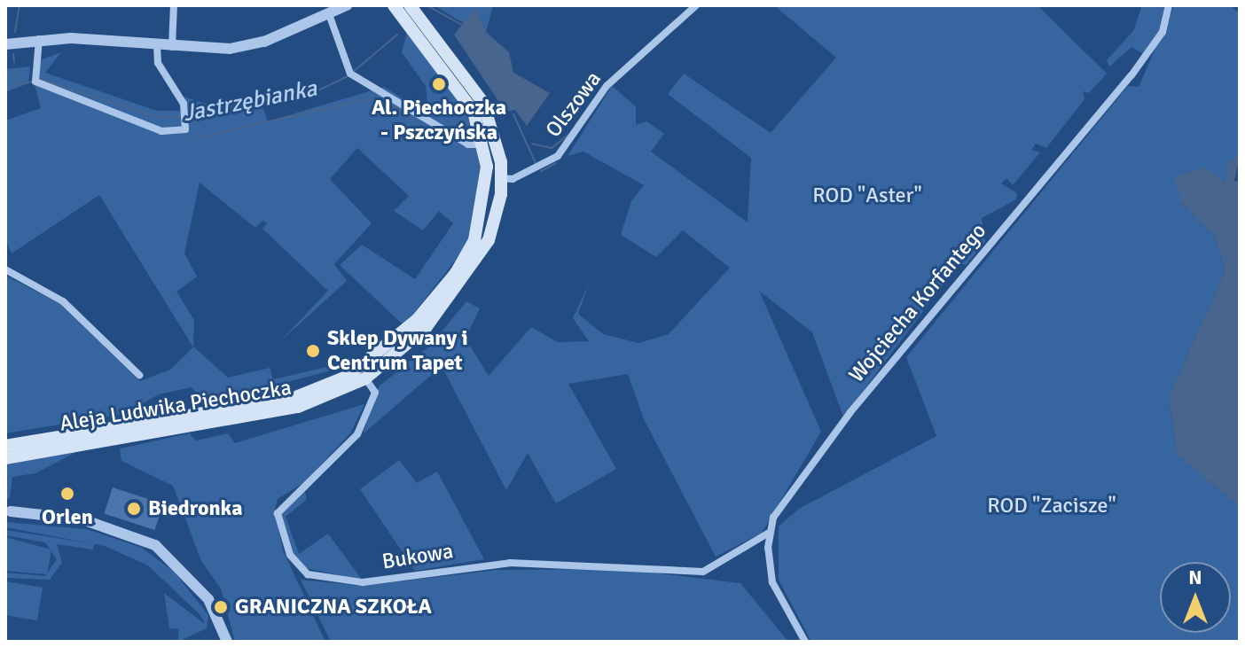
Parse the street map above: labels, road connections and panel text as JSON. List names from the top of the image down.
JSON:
{
  "streets": {
    "main road": ["Aleja Ludwika Piechoczka"],
    "street": ["Olszowa", "Wojciecha Korfantego", "Bukowa"]
  },
  "crossings": [
    ["Olszowa", "Aleja Ludwika Piechoczka"],
    ["Wojciecha Korfantego", "Bukowa"],
    ["Aleja Ludwika Piechoczka", "Bukowa"]
  ],
  "water": ["Jastrzębianka"],
  "parks": ["ROD \"Aster\"", "ROD \"Zacisze\""],
  "places": [
    "Al. Piechoczka - Pszczyńska",
    "Sklep Dywany i Centrum Tapet",
    "Orlen",
    "Biedronka",
    "GRANICZNA SZKOŁA"
  ],
  "north": "top"
}
